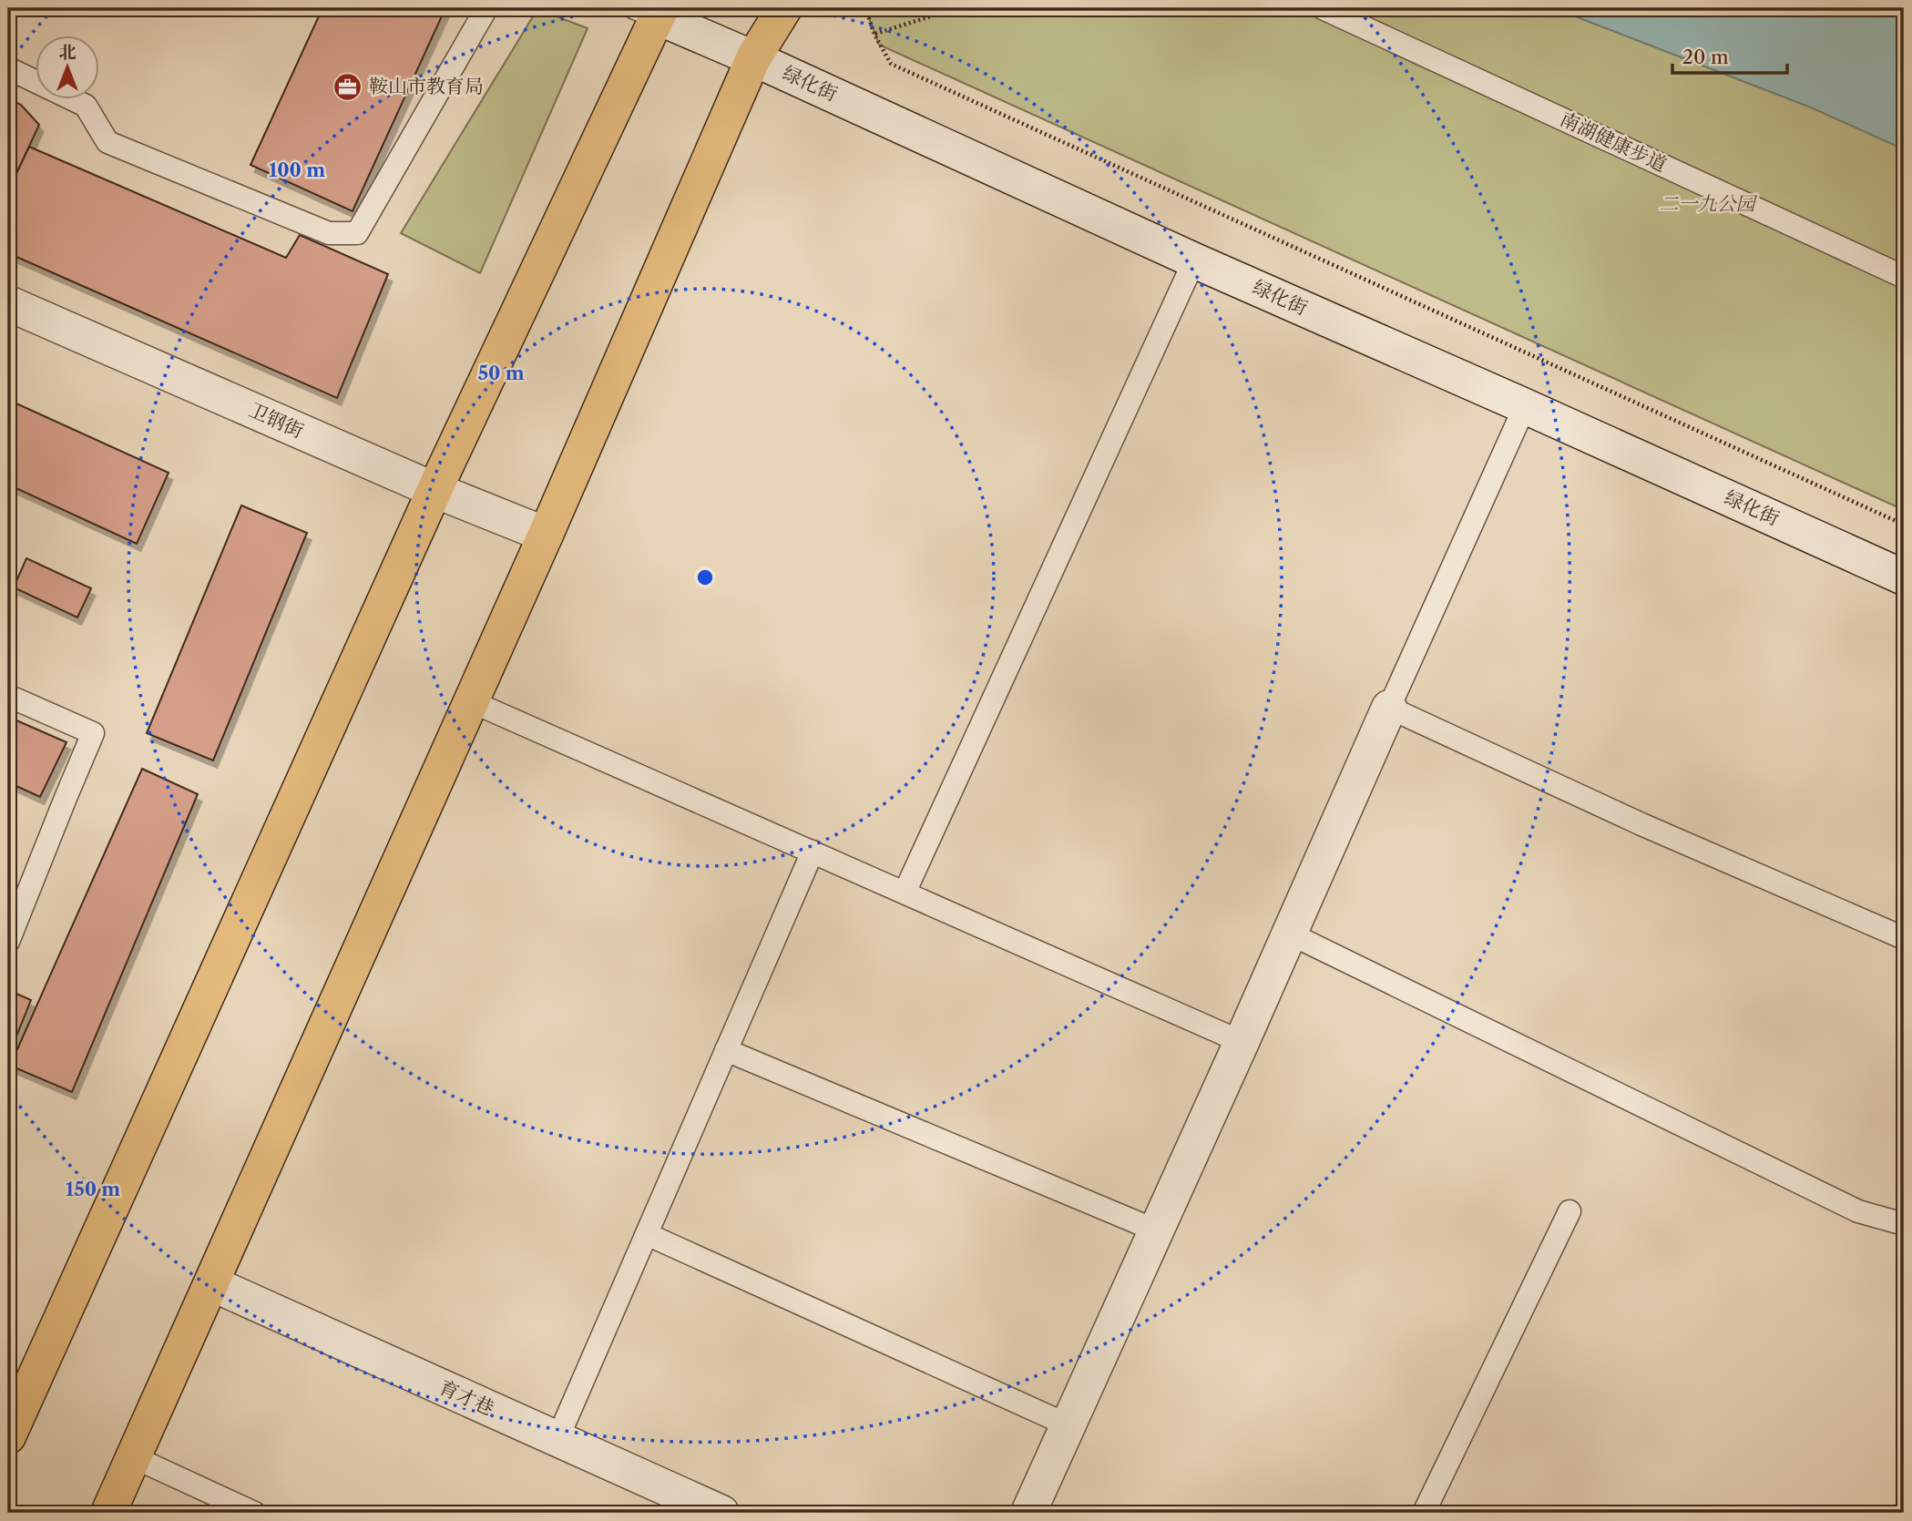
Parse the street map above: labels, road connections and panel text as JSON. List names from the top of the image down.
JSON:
{
  "streets": {
    "street": ["绿化街", "卫钢街", "育才巷"],
    "lane": ["南湖健康步道"]
  },
  "parks": ["二一九公园"],
  "places": {
    "office": ["鞍山市教育局"]
  },
  "scale_bar": "20 m",
  "north": "top",
  "rings": ["100 m", "50 m", "150 m"]
}
